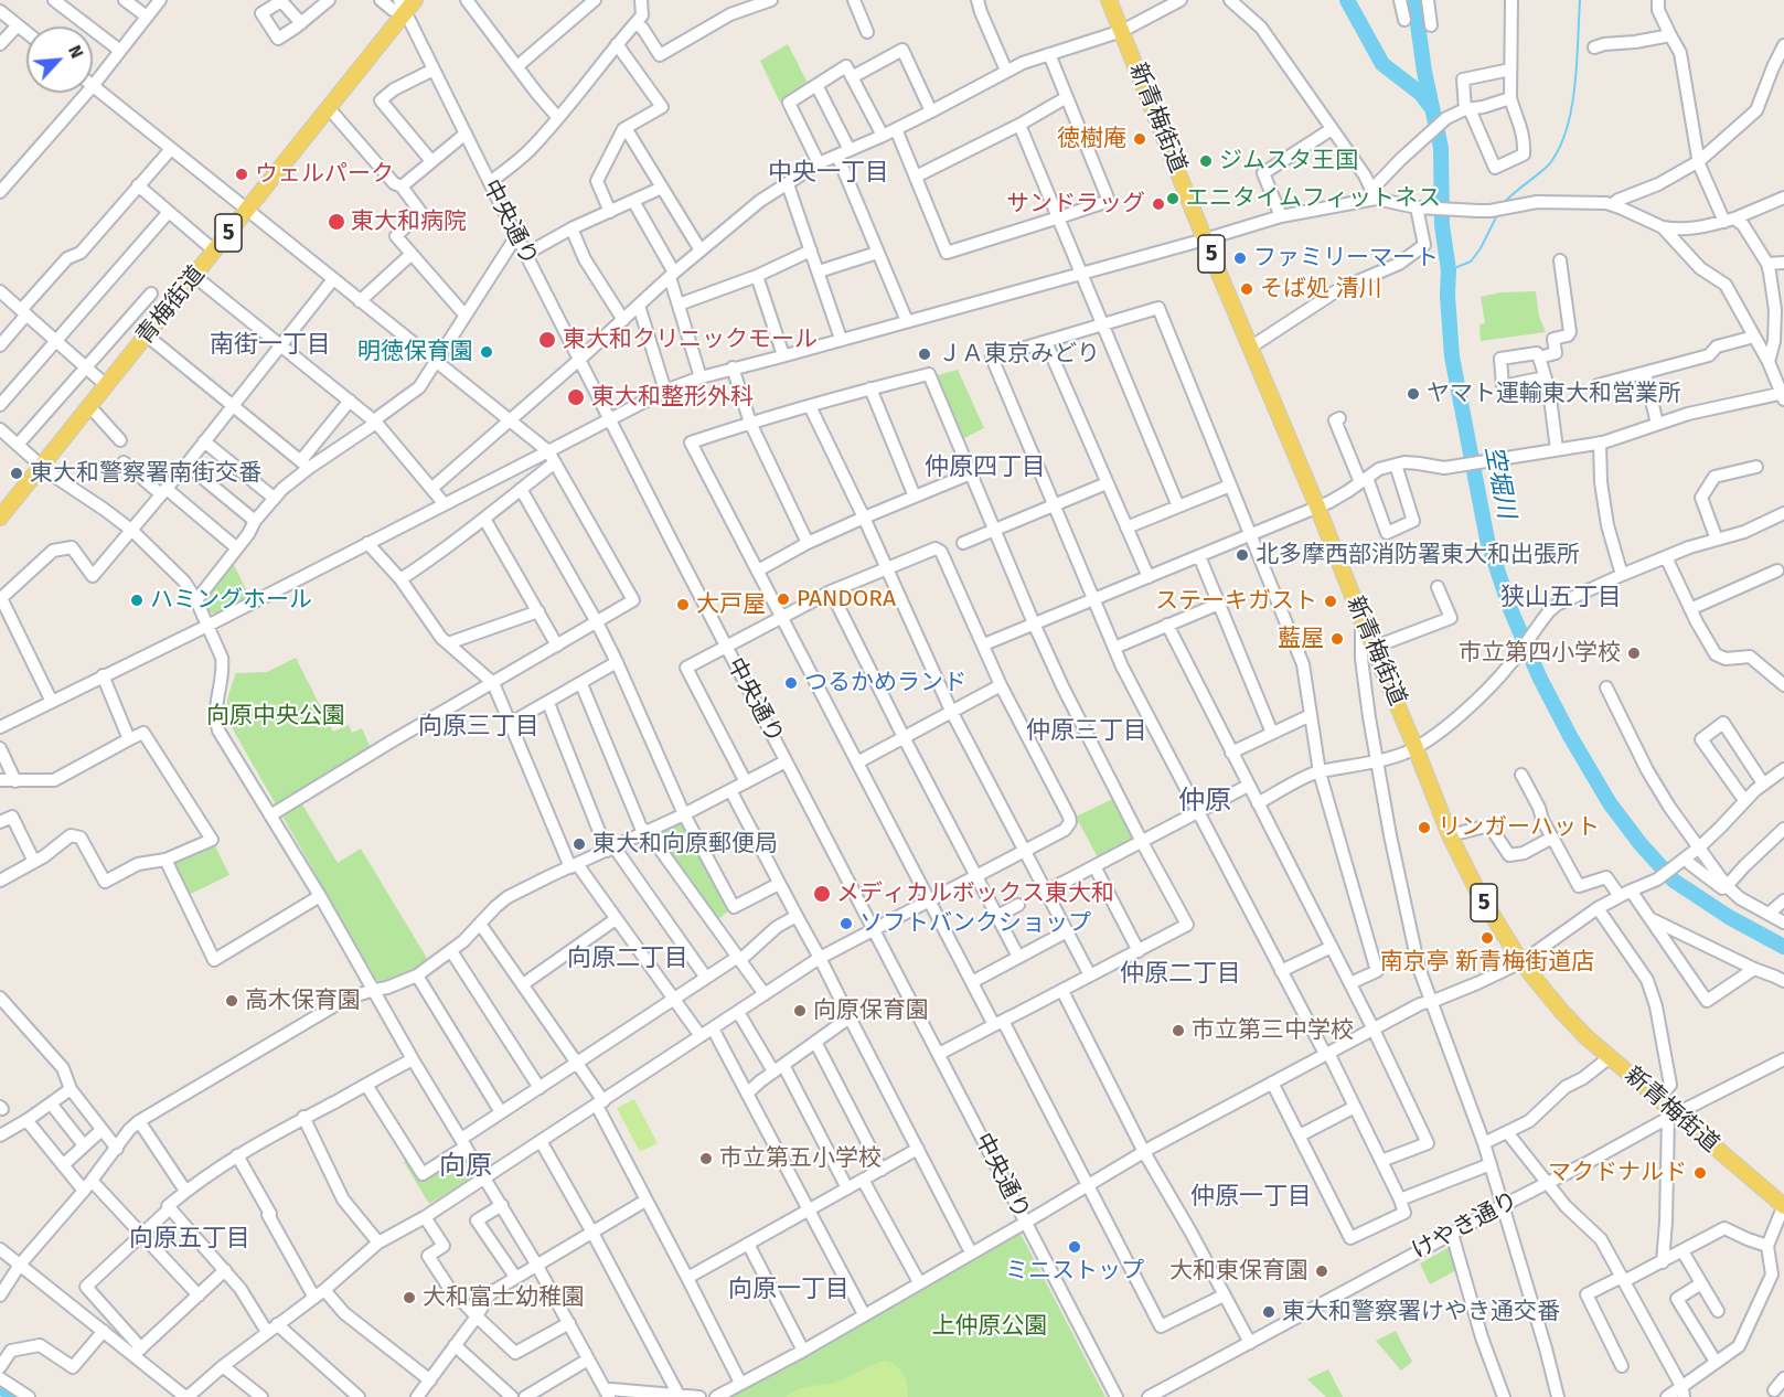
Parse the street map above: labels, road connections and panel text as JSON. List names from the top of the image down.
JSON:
{
  "streets": {
    "main road": ["新青梅街道", "5", "青梅街道"],
    "street": ["中央通り", "けやき通り"]
  },
  "crossings": [
    ["新青梅街道", "けやき通り"],
    ["中央通り", "青梅街道"]
  ],
  "districts": [
    "中央一丁目",
    "南街一丁目",
    "仲原四丁目",
    "狭山五丁目",
    "向原三丁目",
    "仲原三丁目",
    "仲原",
    "向原二丁目",
    "仲原二丁目",
    "向原",
    "仲原一丁目",
    "向原五丁目",
    "向原一丁目"
  ],
  "water": ["空堀川"],
  "parks": ["向原中央公園", "上仲原公園"],
  "places": [
    "徳樹庵",
    "ジムスタ王国",
    "ウェルパーク",
    "エニタイムフィットネス",
    "サンドラッグ",
    "東大和病院",
    "ファミリーマート",
    "そば処 清川",
    "東大和クリニックモール",
    "明徳保育園",
    "ＪＡ東京みどり",
    "ヤマト運輸東大和営業所",
    "東大和整形外科",
    "東大和警察署南街交番",
    "北多摩西部消防署東大和出張所",
    "PANDORA",
    "ハミングホール",
    "ステーキガスト",
    "大戸屋",
    "藍屋",
    "市立第四小学校",
    "つるかめランド",
    "リンガーハット",
    "東大和向原郵便局",
    "メディカルボックス東大和",
    "ソフトバンクショップ",
    "南京亭 新青梅街道店",
    "高木保育園",
    "向原保育園",
    "市立第三中学校",
    "市立第五小学校",
    "マクドナルド",
    "ミニストップ",
    "大和東保育園",
    "大和富士幼稚園",
    "東大和警察署けやき通交番"
  ],
  "north": "top right"
}
